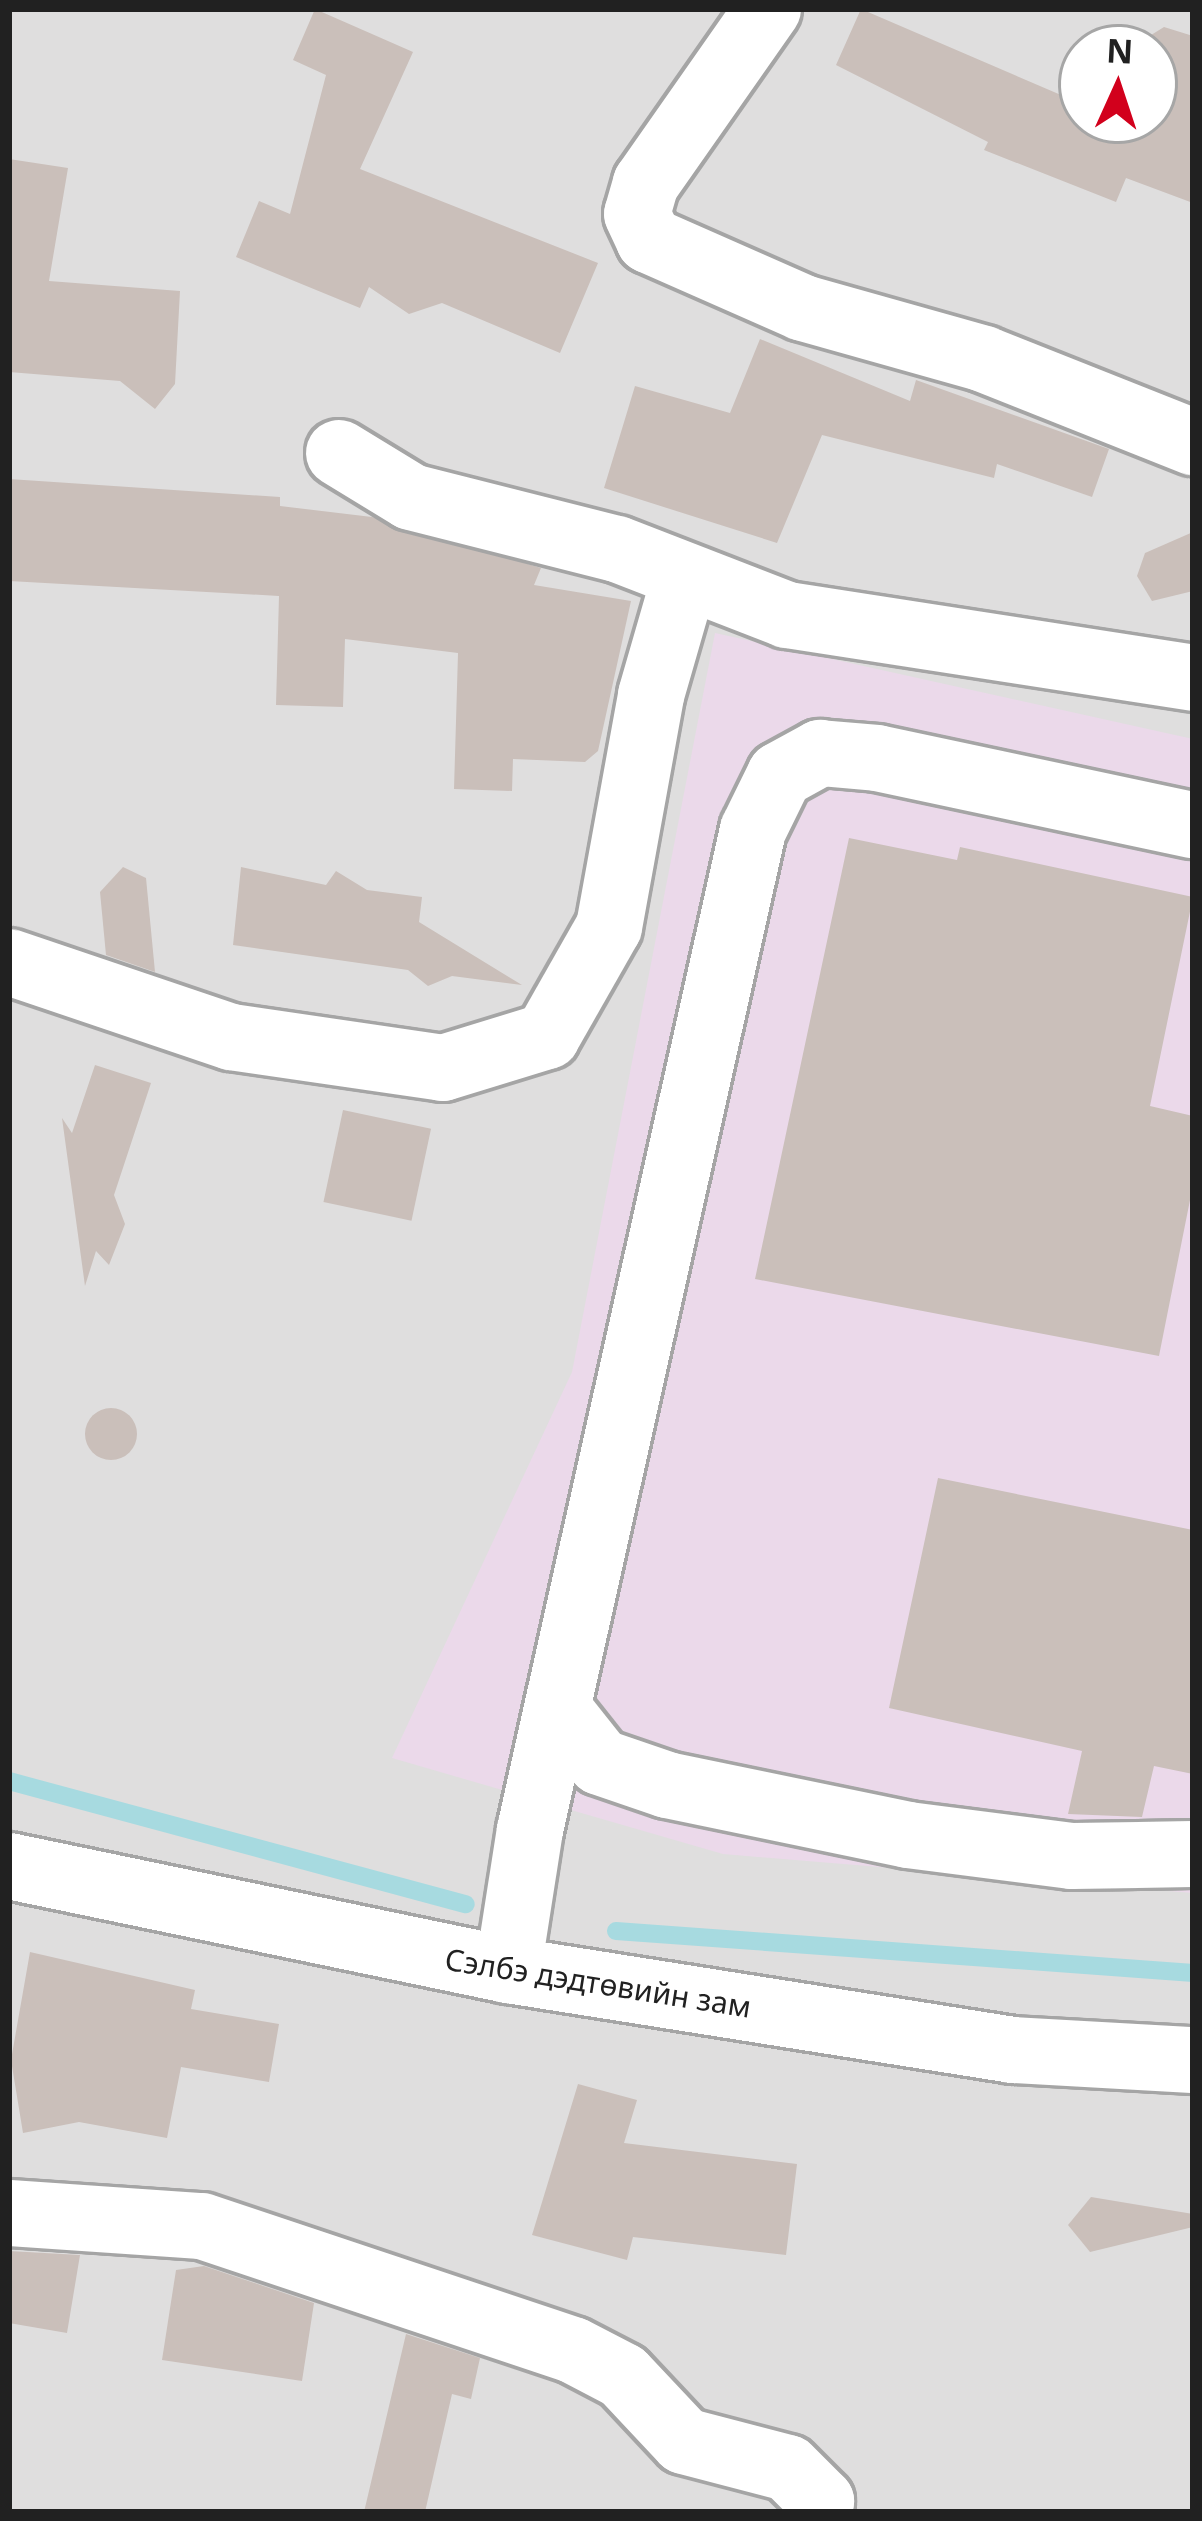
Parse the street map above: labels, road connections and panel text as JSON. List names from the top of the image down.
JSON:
{
  "streets": {
    "street": ["Сэлбэ дэдтөвийн зам"]
  },
  "north": "top"
}
